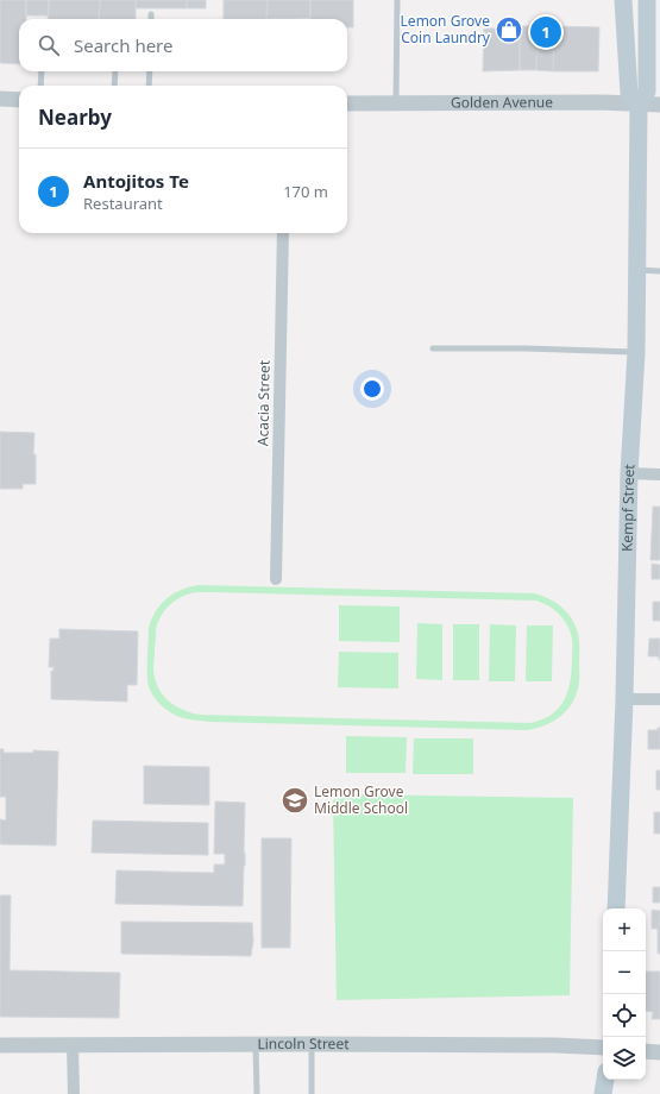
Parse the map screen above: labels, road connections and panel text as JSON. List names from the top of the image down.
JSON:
{
  "streets": {
    "main road": ["Kempf Street"],
    "street": ["Golden Avenue", "Acacia Street", "Lincoln Street"]
  },
  "crossings": [
    ["Golden Avenue", "Kempf Street"]
  ],
  "places": {
    "shop": ["Lemon Grove Coin Laundry"],
    "school or university": ["Lemon Grove Middle School"]
  },
  "page": {
    "pins": "1",
    "search": "Search here",
    "heading": "Nearby",
    "list": [
      {
        "mark": "1",
        "name": "Antojitos Te",
        "note": "Restaurant",
        "value": "170 m"
      }
    ],
    "map_buttons": ["+", "−"]
  }
}
